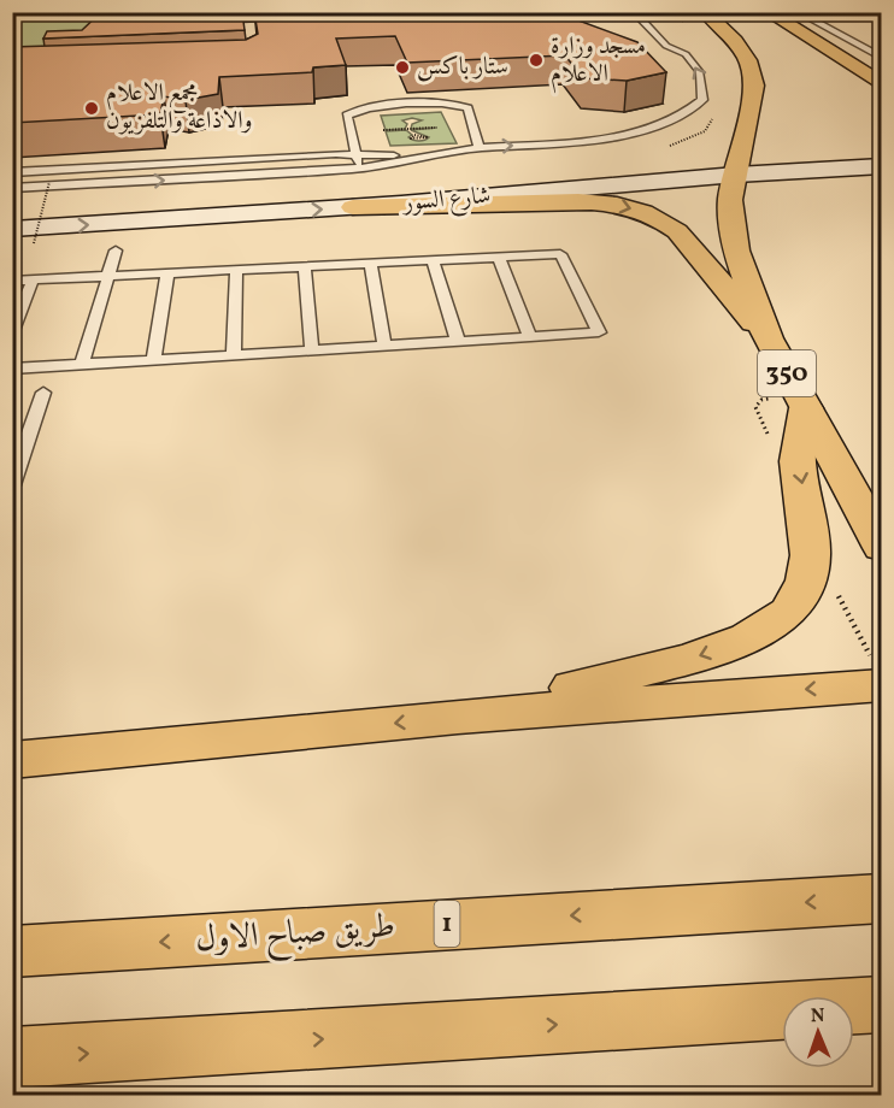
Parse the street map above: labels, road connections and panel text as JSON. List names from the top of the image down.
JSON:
{
  "streets": {
    "main road": [
      "شارع السور",
      "350",
      "1",
      "طريق صباح الاول"
    ]
  },
  "crossings": [
    ["شارع السور", "350"]
  ],
  "places": ["مسجد وزارة الاعلام", "ستار باكس", "مجمع الاعلام والاذاعة والتلفزيون"],
  "north": "top"
}
